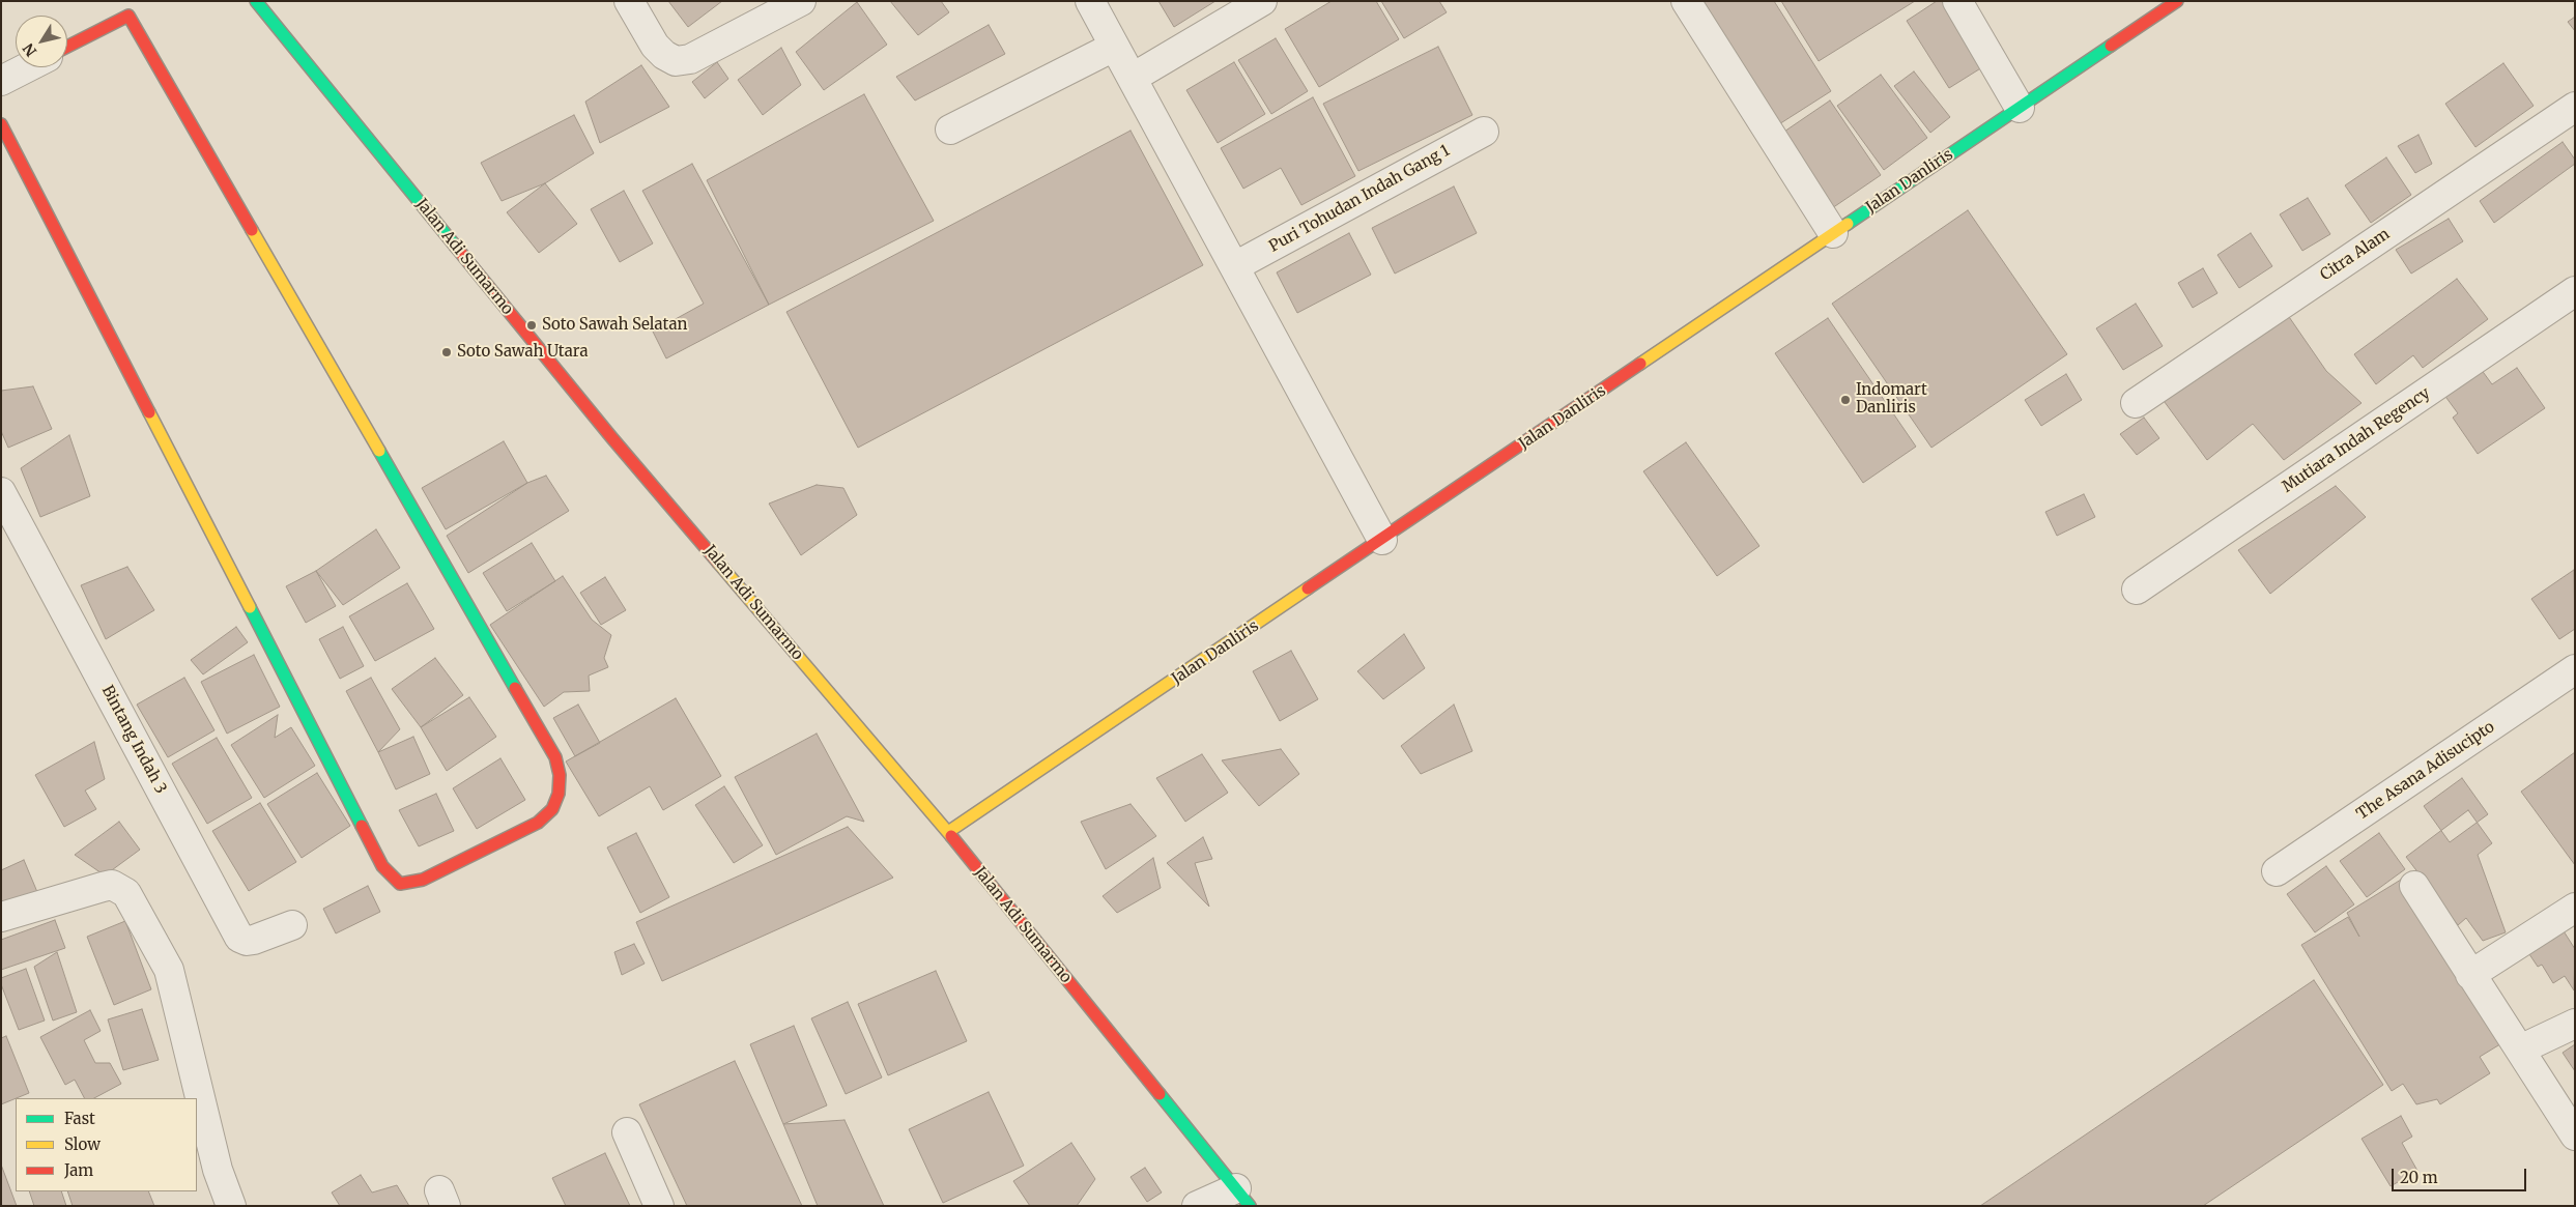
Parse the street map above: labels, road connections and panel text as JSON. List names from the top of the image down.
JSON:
{
  "streets": {
    "street": [
      "Jalan Danliris",
      "Puri Tohudan Indah Gang 1",
      "Citra Alam",
      "Jalan Adi Sumarmo",
      "Mutiara Indah Regency",
      "Bintang Indah 3",
      "The Asana Adisucipto"
    ]
  },
  "crossings": [
    ["Jalan Danliris", "Jalan Adi Sumarmo"]
  ],
  "places": ["Soto Sawah Selatan", "Soto Sawah Utara", "Indomart Danliris"],
  "legend": ["Fast", "Slow", "Jam"],
  "scale_bar": "20 m",
  "north": "bottom left"
}
